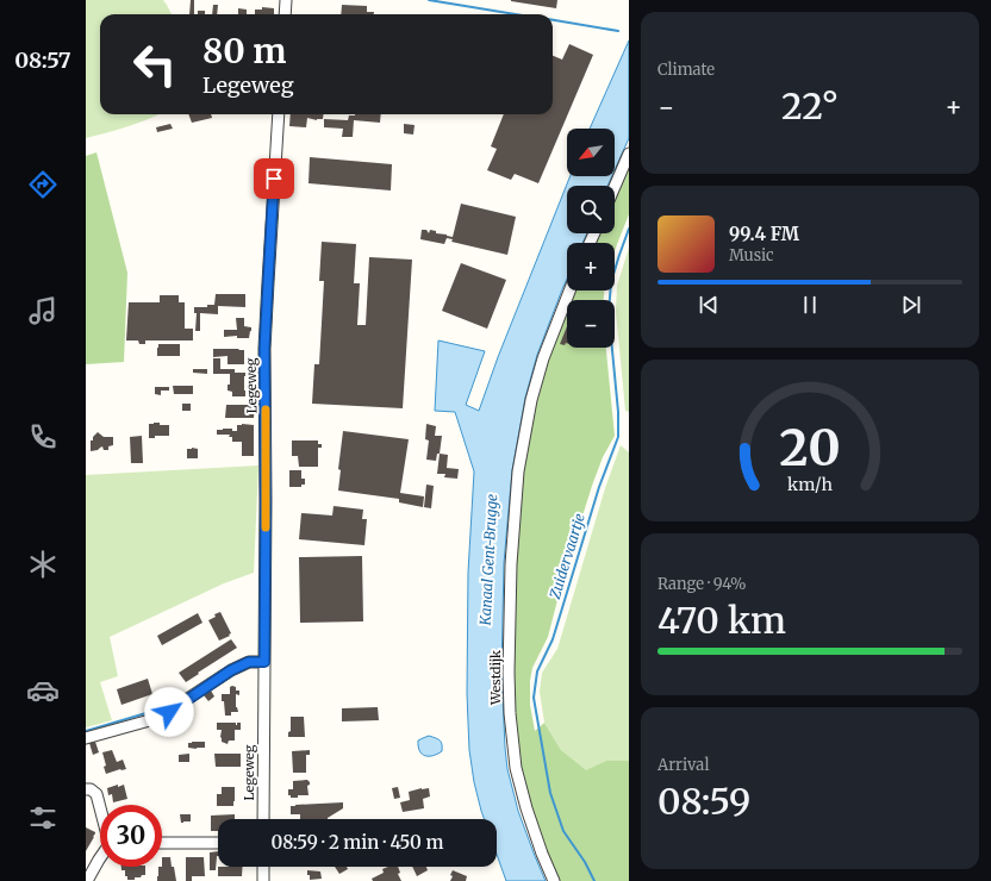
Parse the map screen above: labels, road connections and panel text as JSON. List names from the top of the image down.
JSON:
{
  "streets": {
    "street": ["Legeweg", "Westdijk"]
  },
  "water": ["Zuidervaartje", "Kanaal Gent-Brugge"],
  "north": "bottom left",
  "page": {
    "tabs": "08:57",
    "tile": [
      "Climate",
      ["Range · 94%", "470 km"],
      ["Arrival", "08:59"]
    ],
    "turn": ["80 m", "Legeweg"],
    "heat": ["−", "22°", "+"],
    "map_buttons": ["+", "−"],
    "song": ["99.4 FM", "Music"],
    "limit": "30",
    "trip": "08:59 · 2 min · 450 m",
    "gauge": ["20", "km/h"]
  }
}
